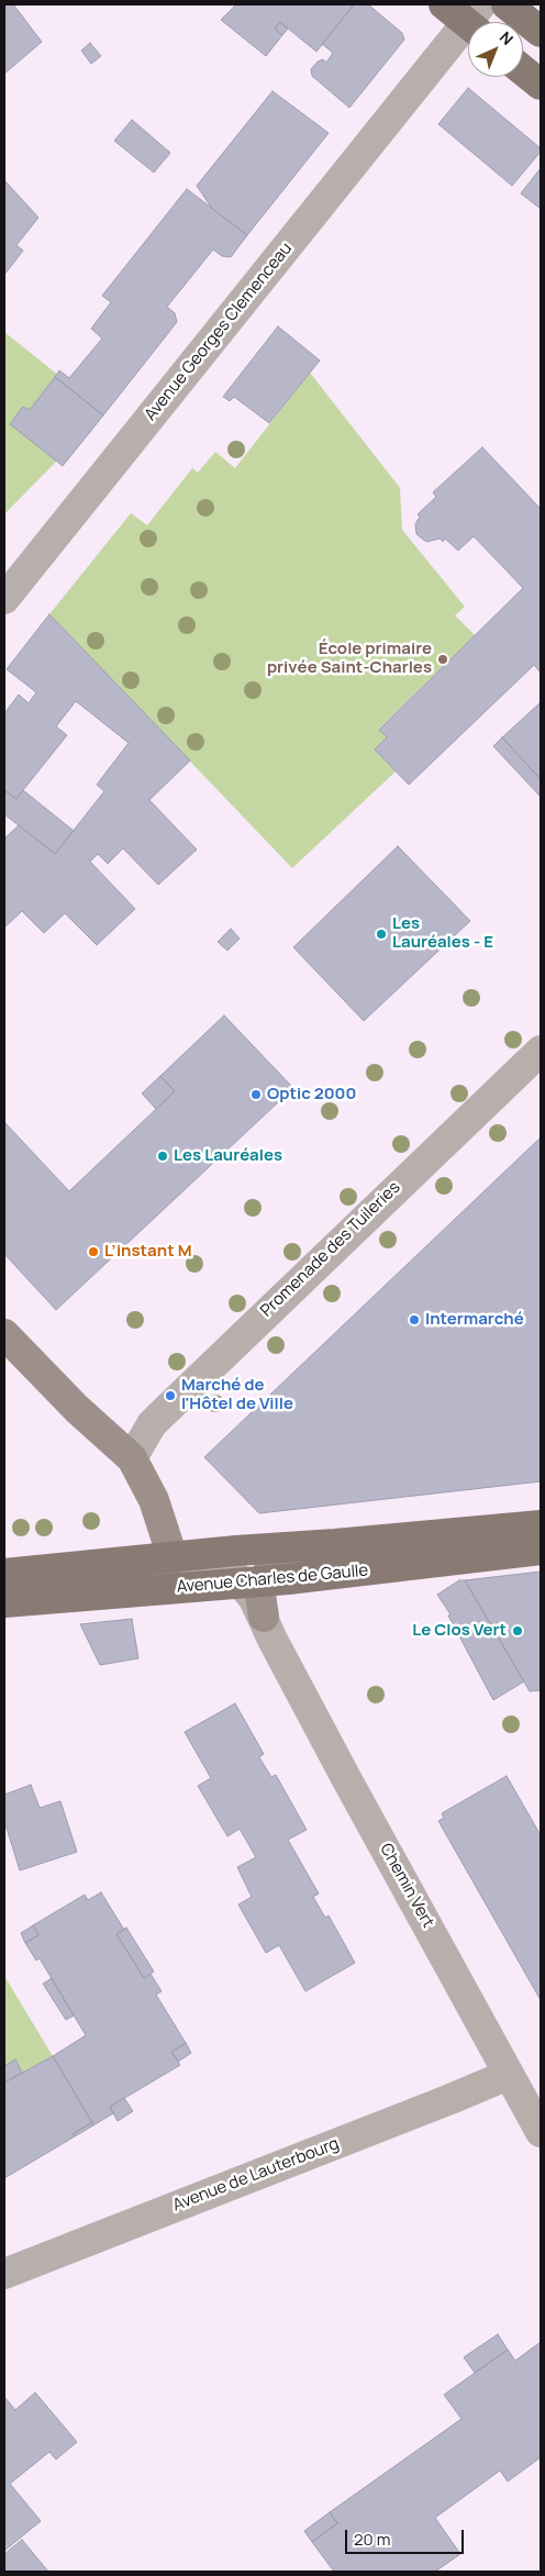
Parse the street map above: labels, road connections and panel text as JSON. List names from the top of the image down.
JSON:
{
  "streets": {
    "main road": ["Avenue Charles de Gaulle"],
    "street": [
      "Avenue Georges Clemenceau",
      "Promenade des Tuileries",
      "Chemin Vert",
      "Avenue de Lauterbourg"
    ]
  },
  "crossings": [
    ["Avenue Charles de Gaulle", "Chemin Vert"],
    ["Chemin Vert", "Avenue de Lauterbourg"]
  ],
  "places": [
    "École primaire privée Saint-Charles",
    "Les Lauréales - E",
    "Optic 2000",
    "Les Lauréales",
    "L’instant M",
    "Intermarché",
    "Marché de l'Hôtel de Ville",
    "Le Clos Vert"
  ],
  "scale_bar": "20 m",
  "north": "top right"
}
